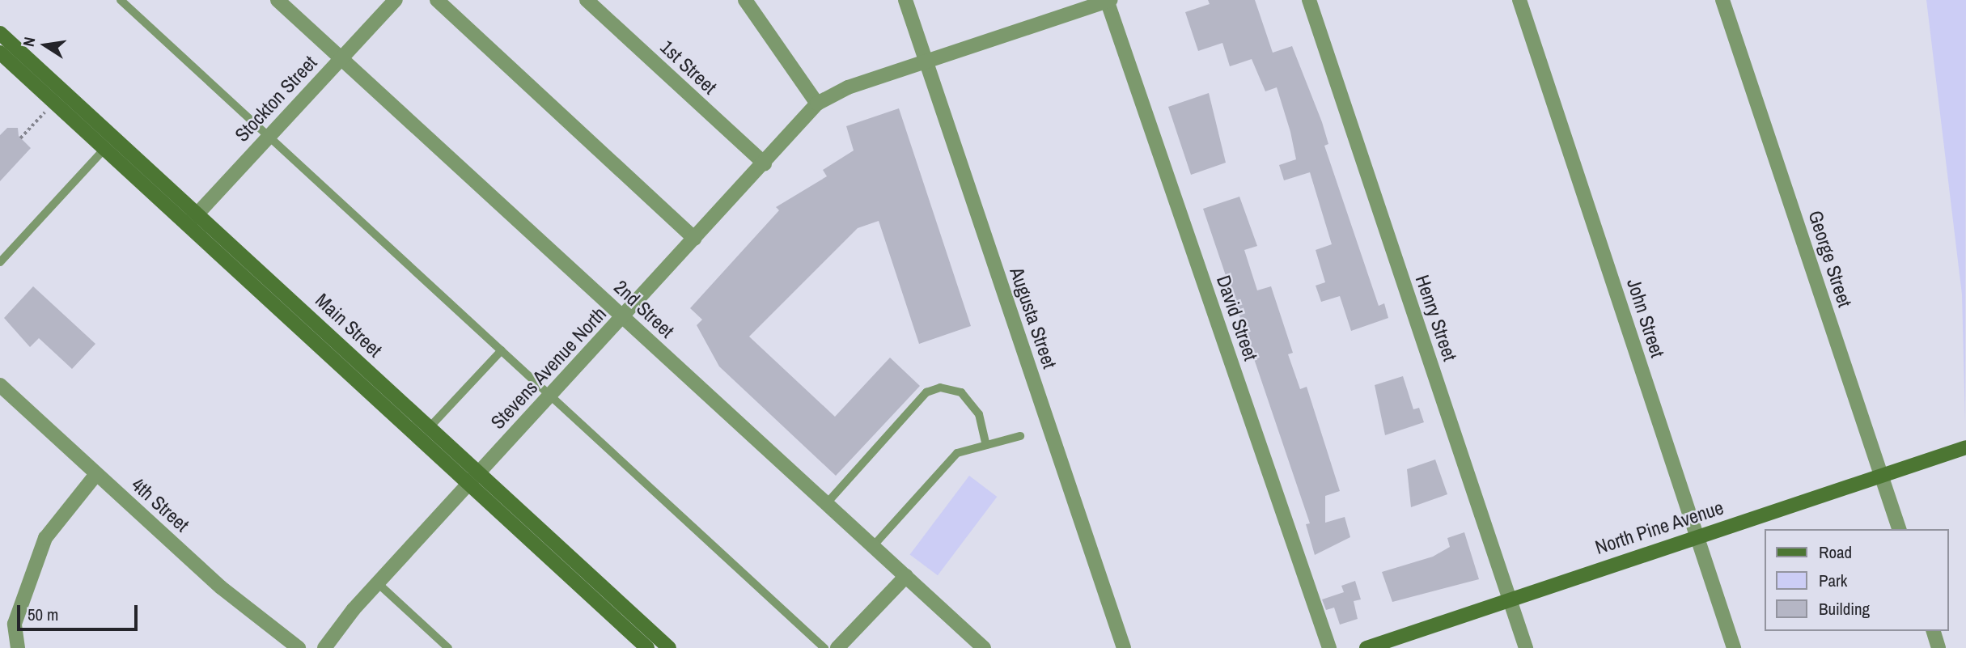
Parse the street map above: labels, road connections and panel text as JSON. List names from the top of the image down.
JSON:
{
  "streets": {
    "main road": ["Main Street", "North Pine Avenue"],
    "street": [
      "1st Street",
      "Stockton Street",
      "George Street",
      "2nd Street",
      "Augusta Street",
      "David Street",
      "Henry Street",
      "John Street",
      "Stevens Avenue North",
      "4th Street"
    ]
  },
  "crossings": [
    ["1st Street", "Stevens Avenue North"],
    ["Stockton Street", "2nd Street"],
    ["Stockton Street", "Main Street"],
    ["George Street", "North Pine Avenue"],
    ["2nd Street", "Stevens Avenue North"],
    ["Augusta Street", "Stevens Avenue North"],
    ["David Street", "Stevens Avenue North"],
    ["Henry Street", "North Pine Avenue"],
    ["John Street", "North Pine Avenue"],
    ["Main Street", "Stevens Avenue North"]
  ],
  "legend": ["Road", "Park", "Building"],
  "scale_bar": "50 m",
  "north": "left"
}
